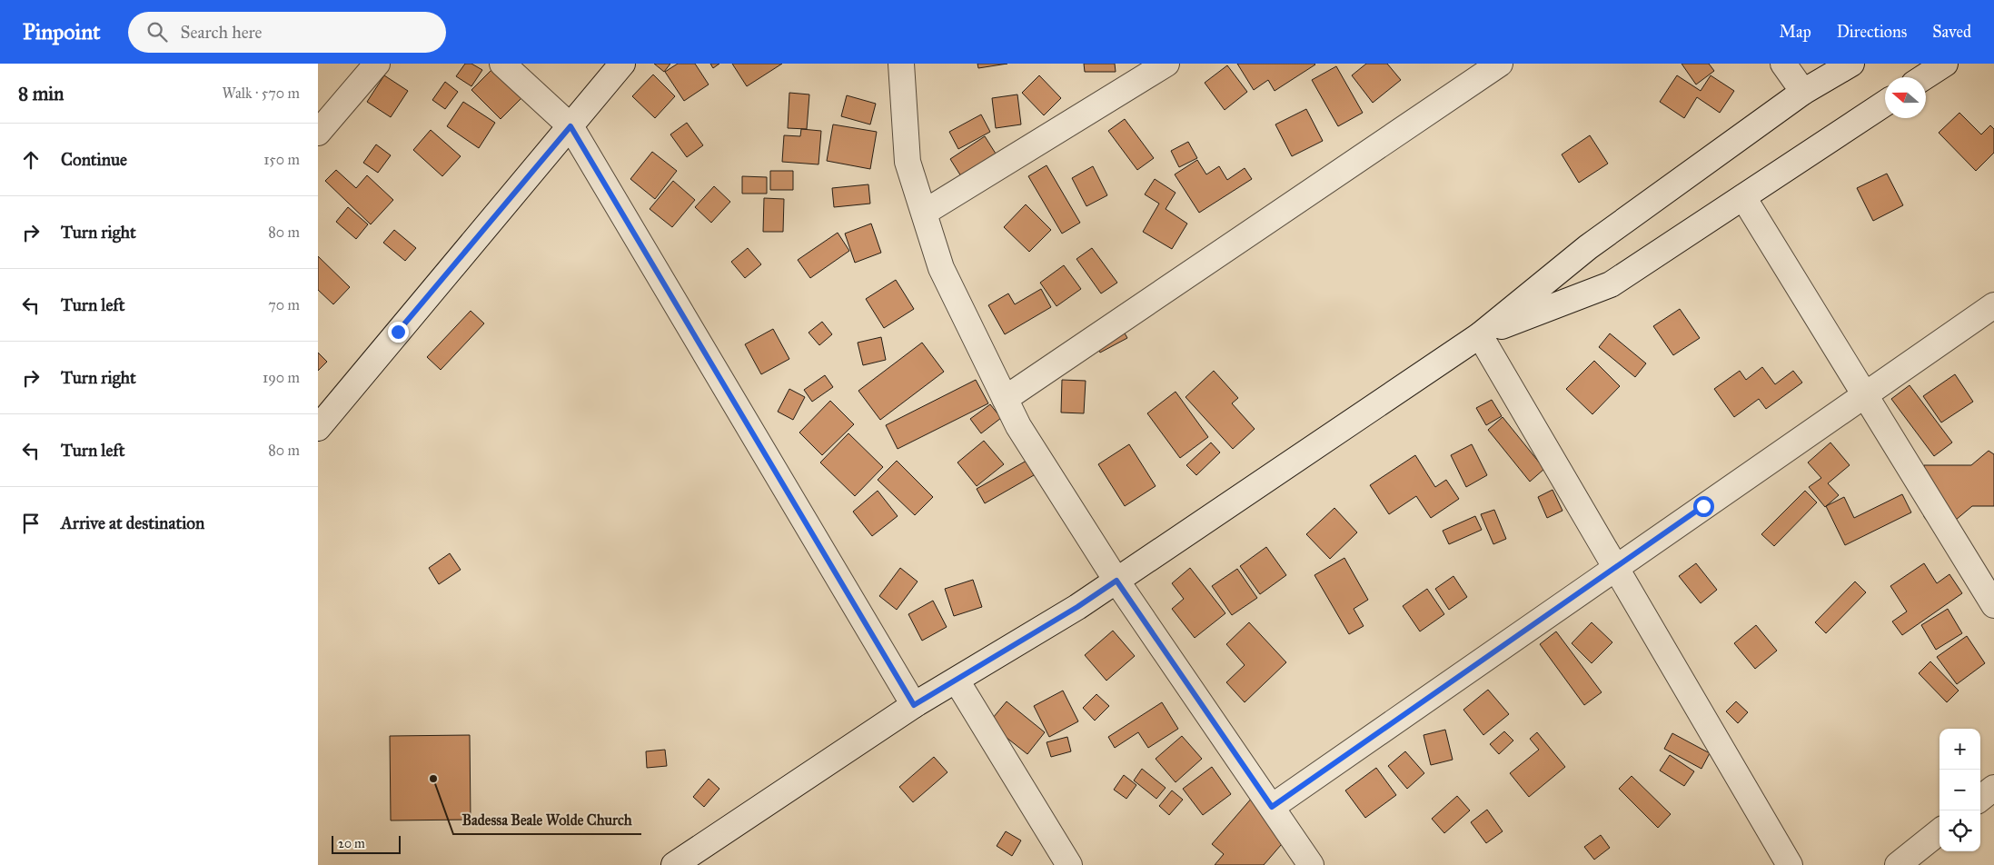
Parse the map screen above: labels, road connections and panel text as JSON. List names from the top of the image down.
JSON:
{
  "places": ["Badessa Beale Wolde Church"],
  "scale_bar": "20 m",
  "north": "left",
  "page": {
    "header": "Pinpoint",
    "search": "Search here",
    "nav": ["Map", "Directions", "Saved"],
    "heading": ["8 min", "Walk · 570 m"],
    "list": [
      ["Continue", "150 m"],
      ["Turn right", "80 m"],
      ["Turn left", "70 m"],
      ["Turn right", "190 m"],
      ["Turn left", "80 m"],
      "Arrive at destination"
    ],
    "map_buttons": ["+", "−"],
    "scale": "20 m"
  }
}
